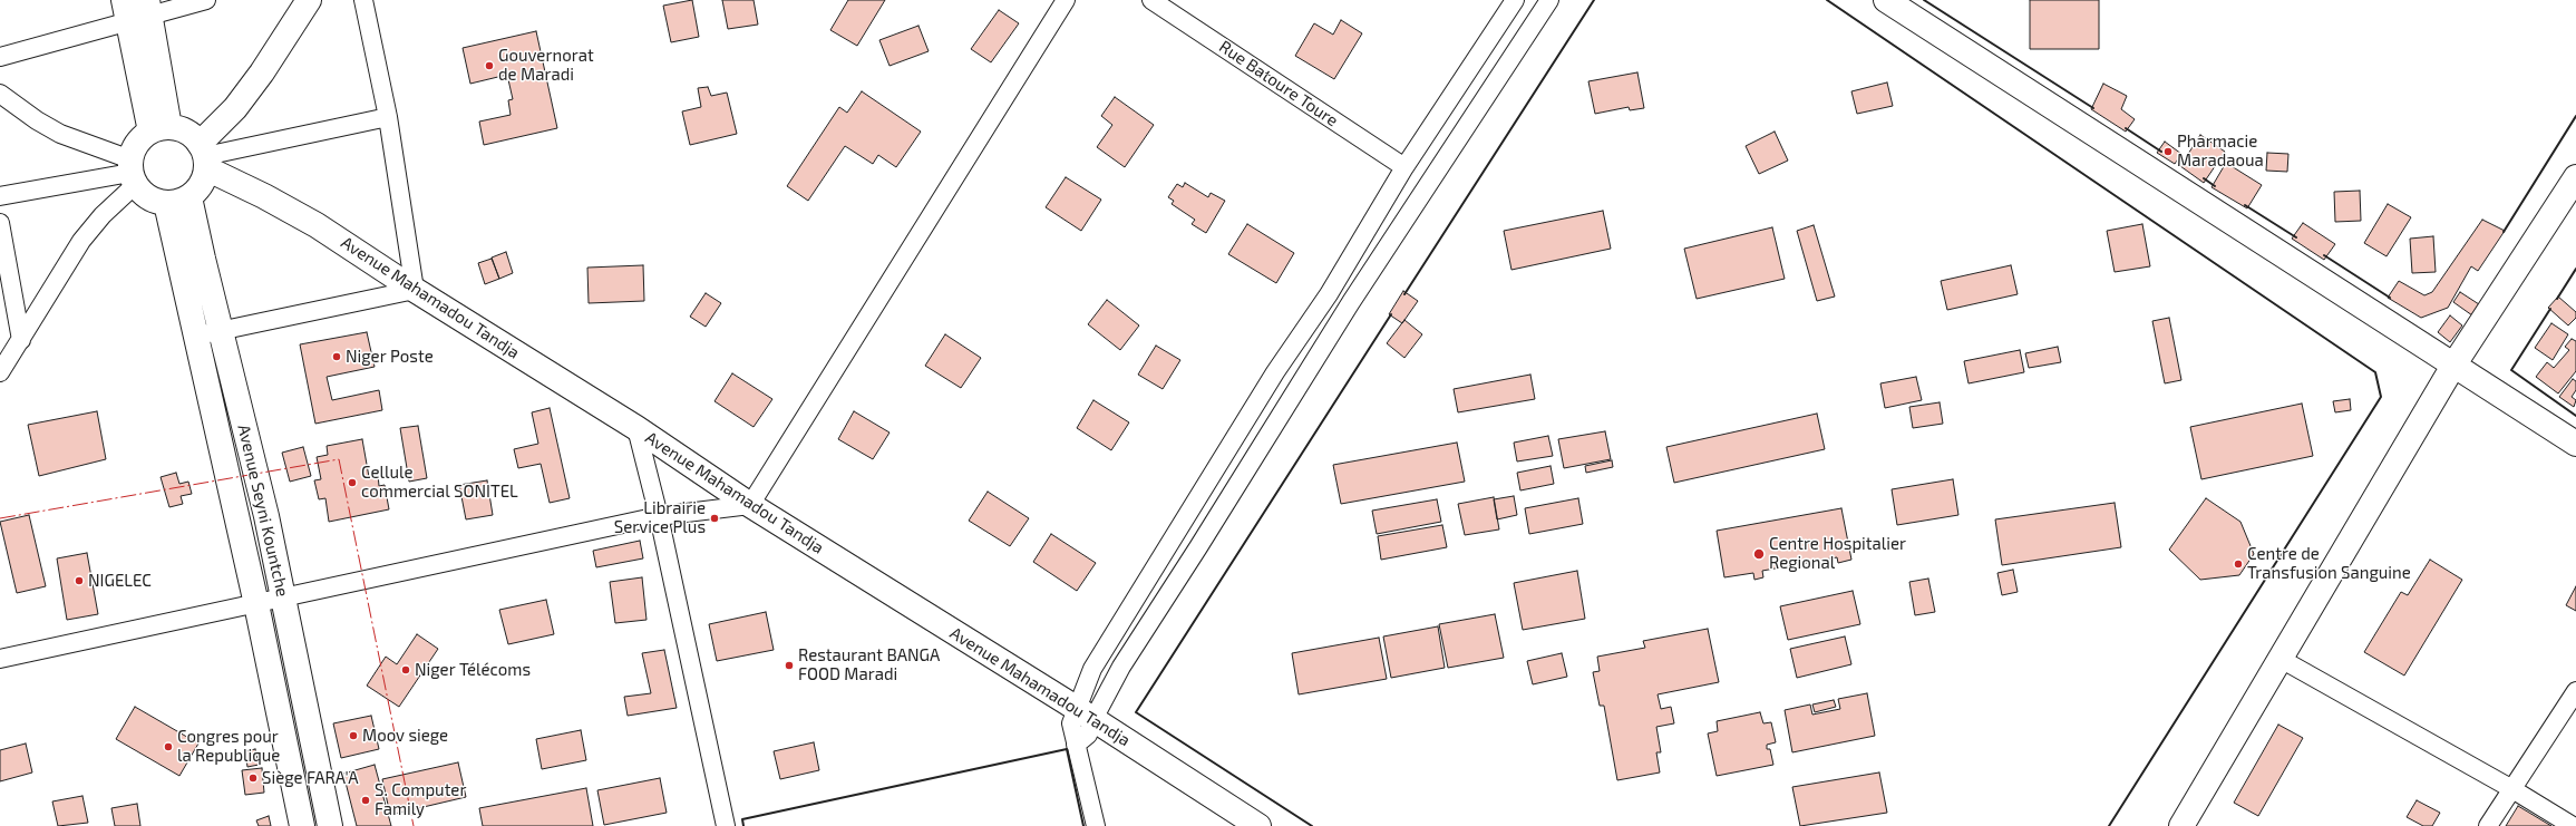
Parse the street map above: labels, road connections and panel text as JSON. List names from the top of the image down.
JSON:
{
  "streets": {
    "main road": ["Avenue Mahamadou Tandja", "Avenue Seyni Kountche"],
    "street": ["Rue Batoure Toure"]
  },
  "crossings": [
    ["Avenue Mahamadou Tandja", "Avenue Seyni Kountche"]
  ],
  "places": [
    "Gouvernorat de Maradi",
    "Pharmacie Maradaoua",
    "Niger Poste",
    "Cellule commercial SONITEL",
    "Librairie Service Plus",
    "Centre Hospitalier Regional",
    "Centre de Transfusion Sanguine",
    "NIGELEC",
    "Restaurant BANGA FOOD Maradi",
    "Niger Télécoms",
    "Moov siege",
    "Congres pour la Republique",
    "Siège FARA'A",
    "S. Computer Family"
  ]
}
